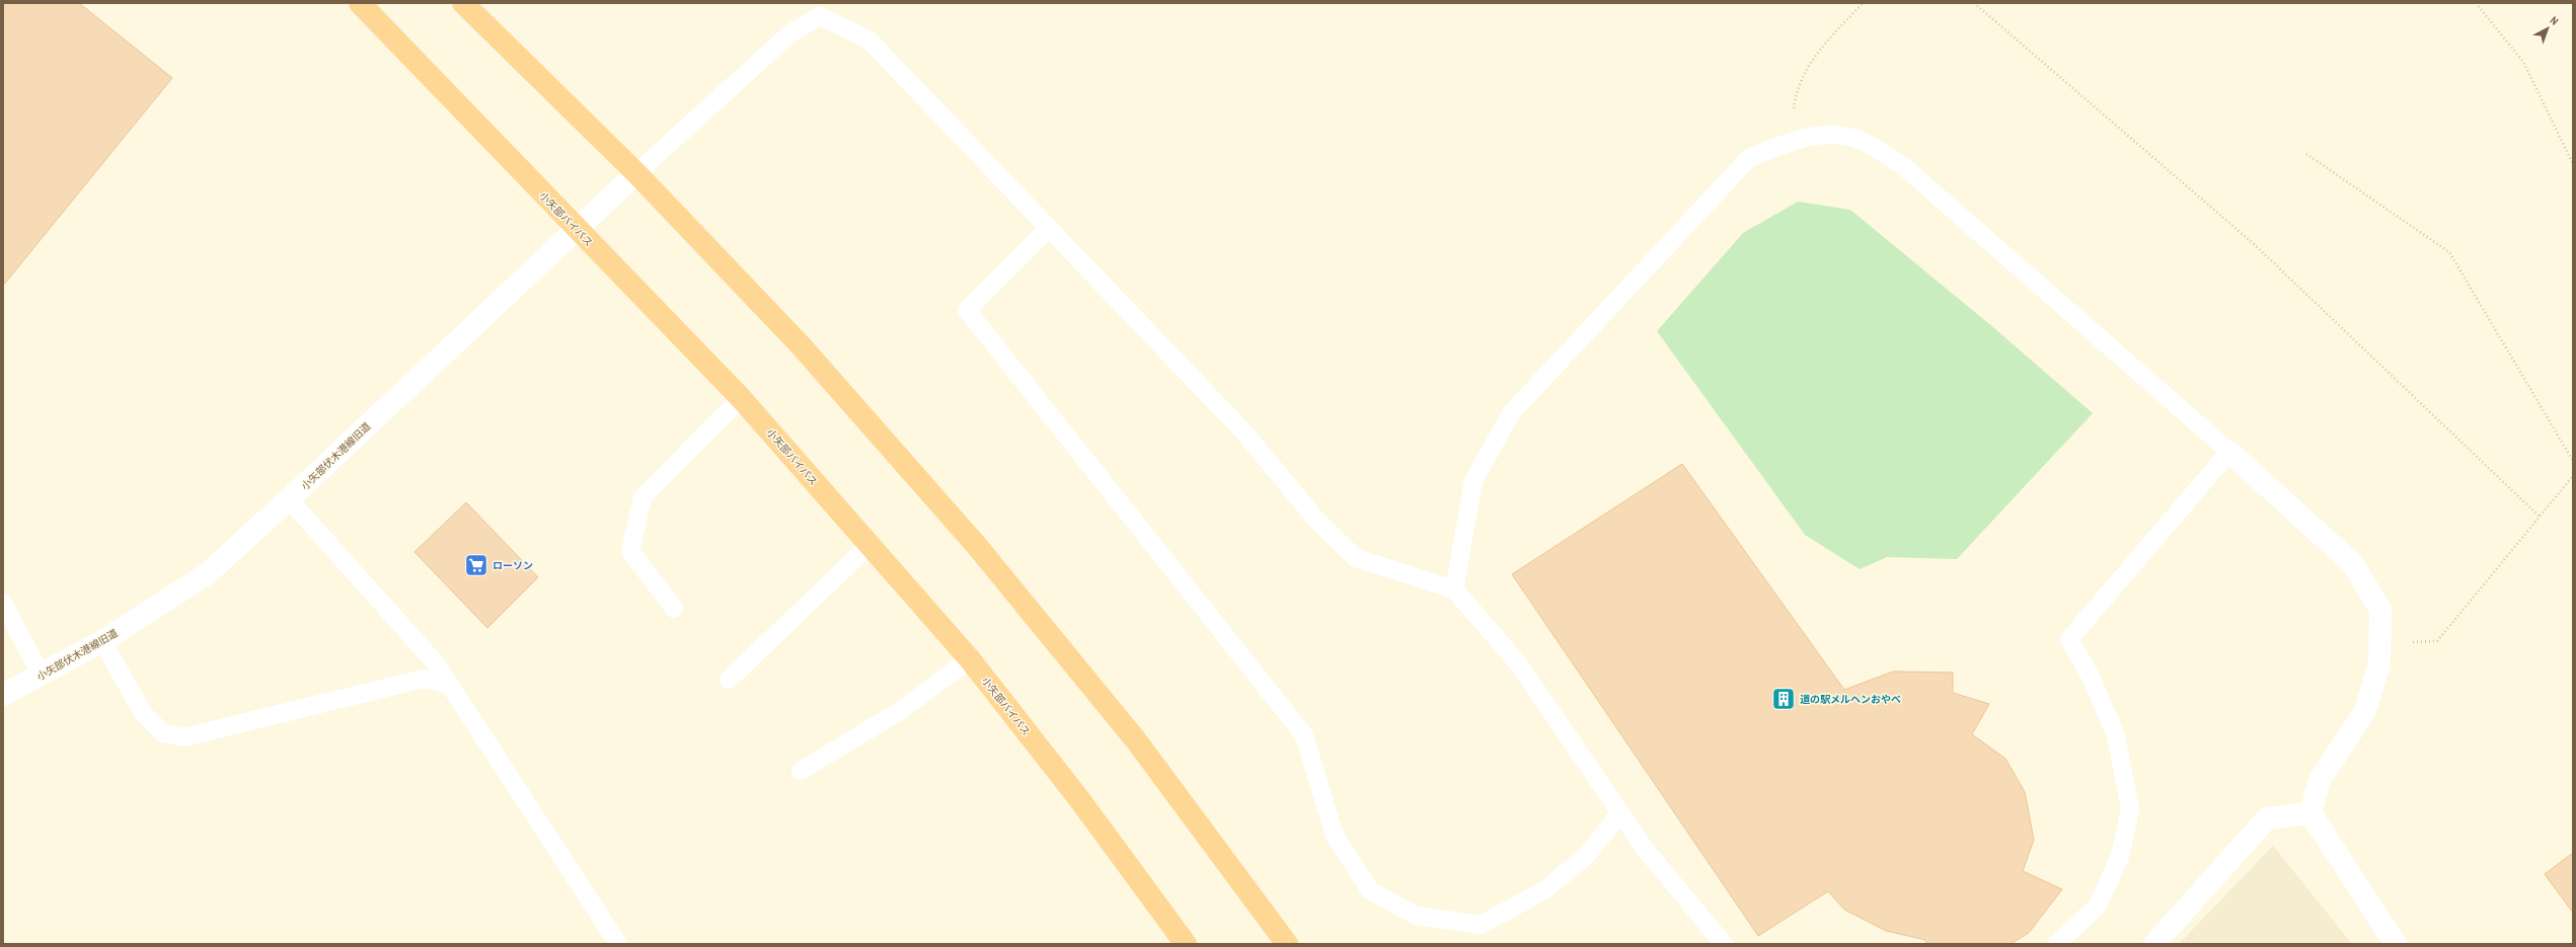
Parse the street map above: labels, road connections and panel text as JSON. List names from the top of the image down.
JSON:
{
  "streets": {
    "highway": ["小矢部バイパス"],
    "street": ["小矢部伏木港線旧道"]
  },
  "crossings": [
    ["小矢部バイパス", "小矢部伏木港線旧道"]
  ],
  "places": {
    "supermarket": ["ローソン"],
    "building": ["道の駅メルヘンおやべ"]
  },
  "north": "top right"
}
